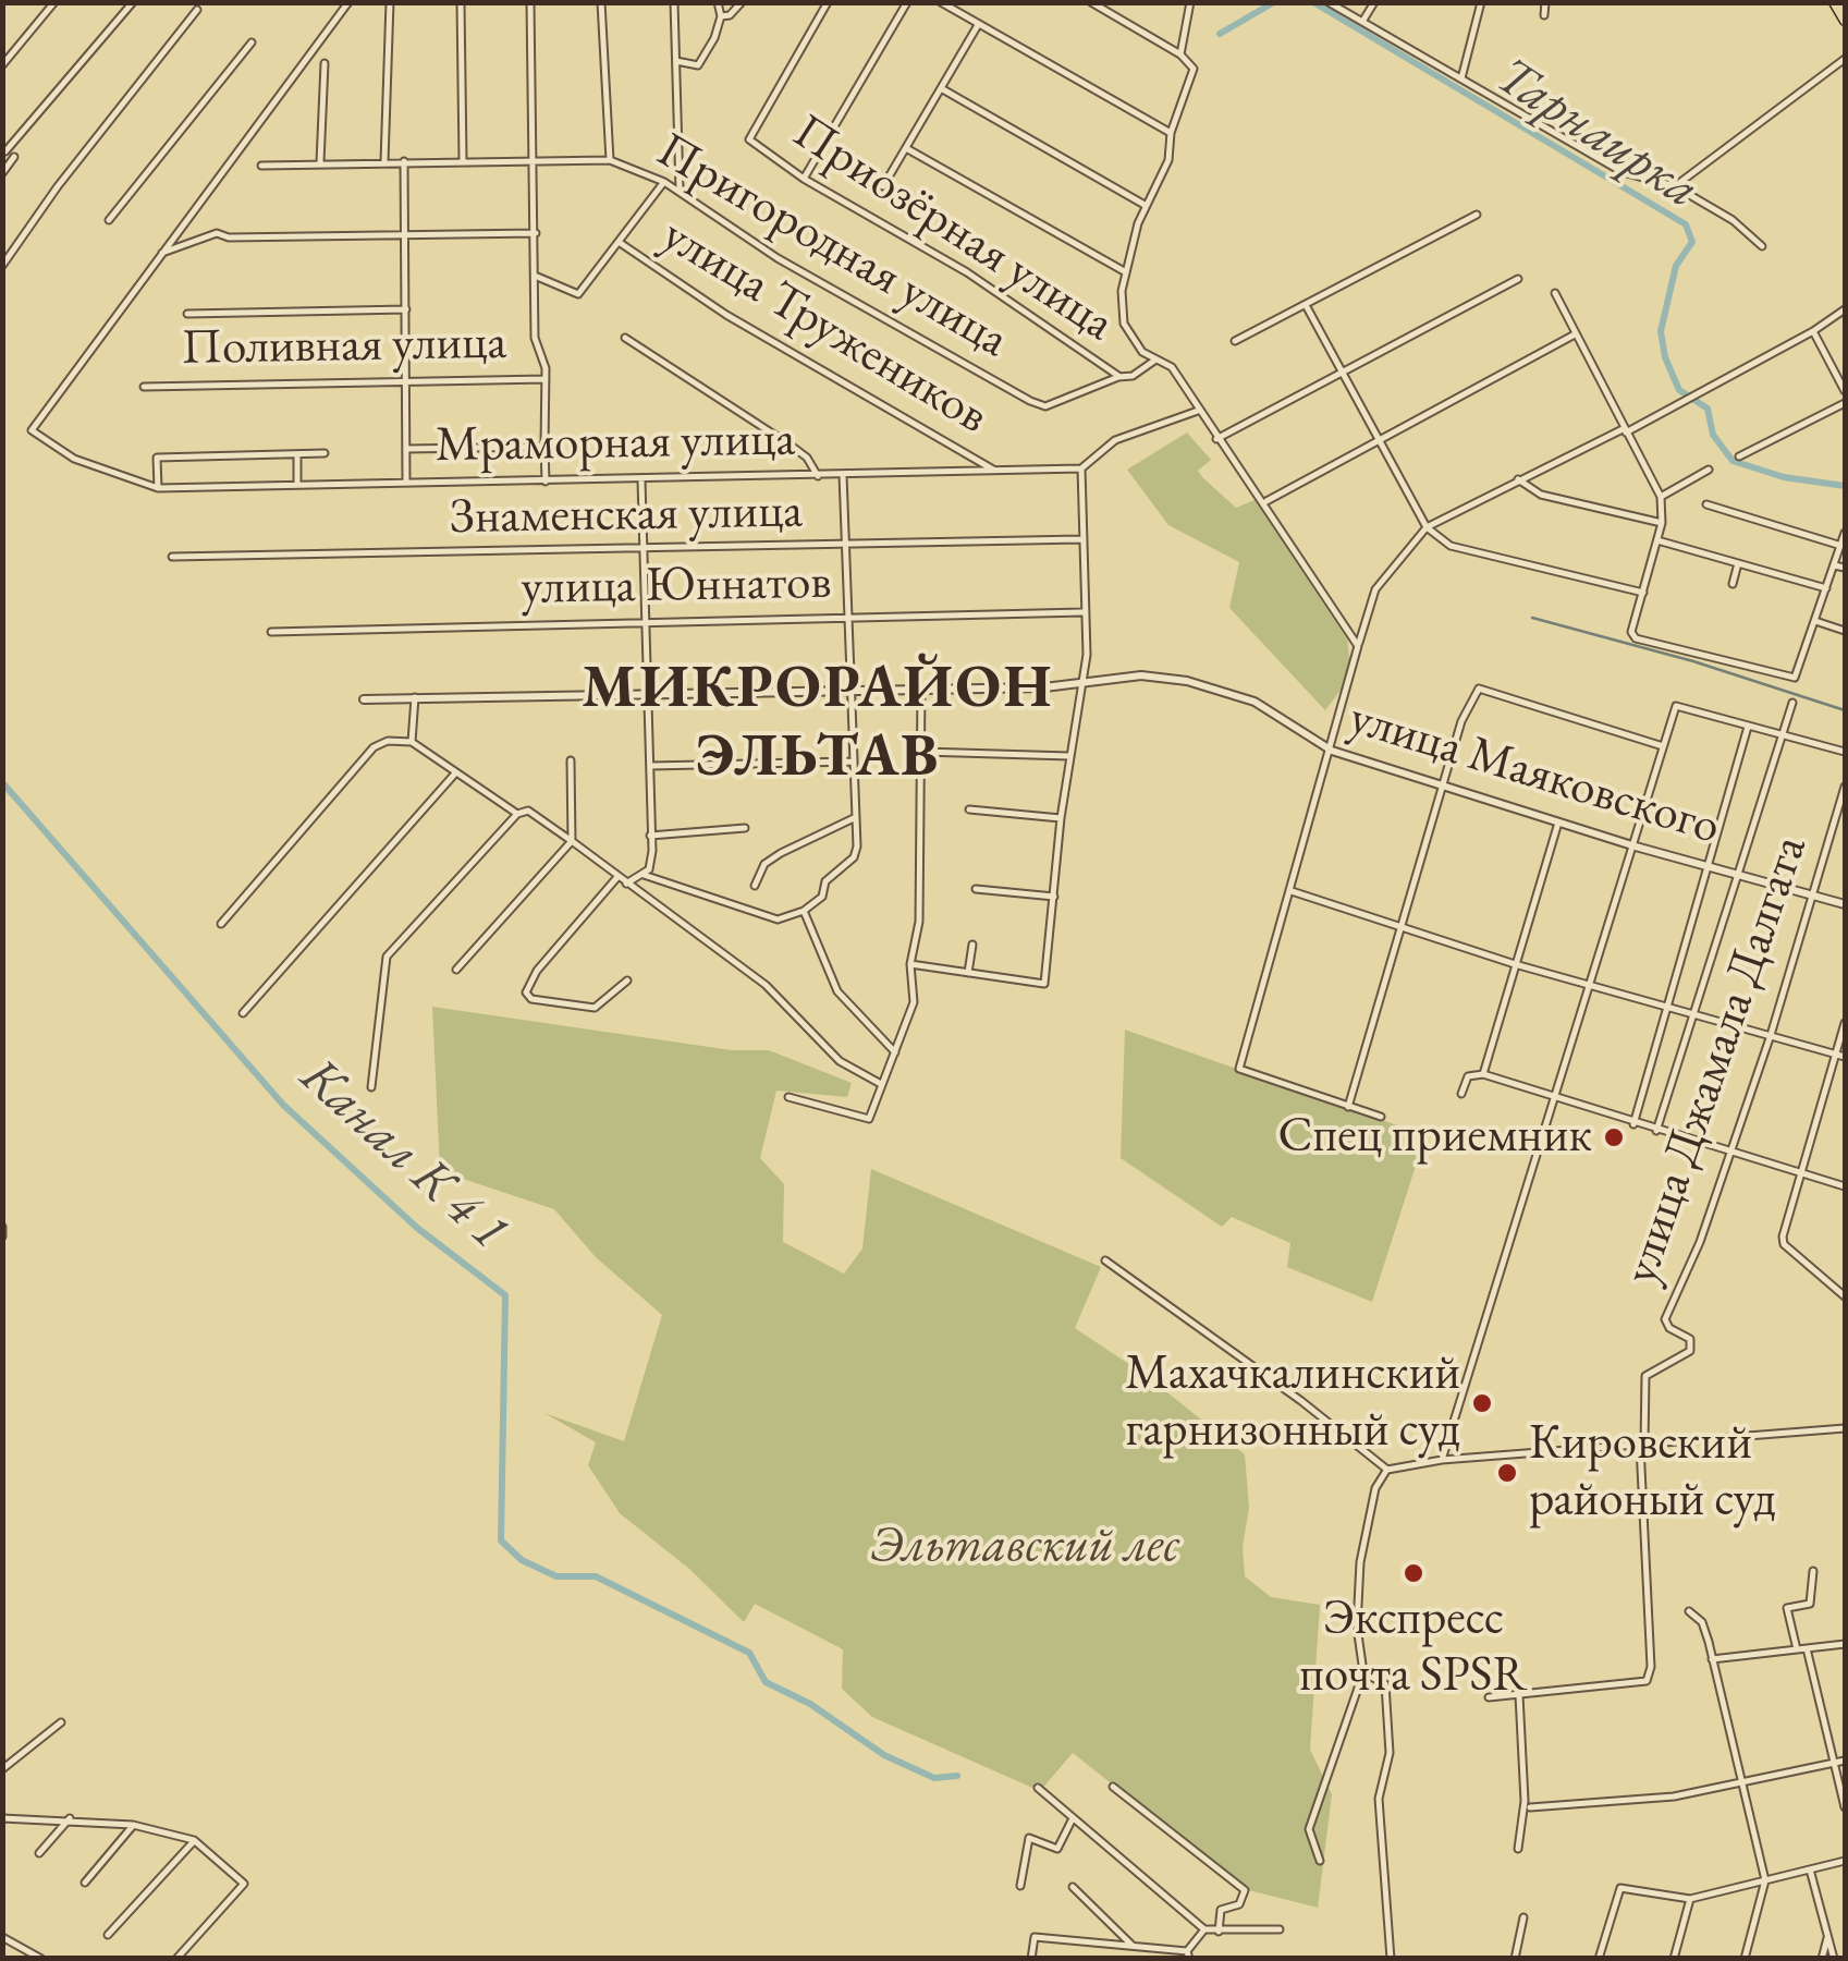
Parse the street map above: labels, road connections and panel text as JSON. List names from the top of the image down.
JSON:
{
  "streets": {
    "street": [
      "Приозёрная улица",
      "Пригородная улица",
      "улица Тружеников",
      "Поливная улица",
      "Мраморная улица",
      "Знаменская улица",
      "улица Юннатов",
      "улица Маяковского",
      "улица Джамала Далгата"
    ]
  },
  "crossings": [
    ["Приозёрная улица", "Пригородная улица"],
    ["улица Тружеников", "Мраморная улица"],
    ["улица Маяковского", "улица Джамала Далгата"]
  ],
  "districts": ["МИКРОРАЙОН ЭЛЬТАВ"],
  "water": ["Тарнаирка", "Канал К 4 1"],
  "parks": ["Эльтавский лес"],
  "places": [
    "Спец приемник",
    "Махачкалинский гарнизонный суд",
    "Кировский районый суд",
    "Экспресс почта SPSR"
  ]
}
